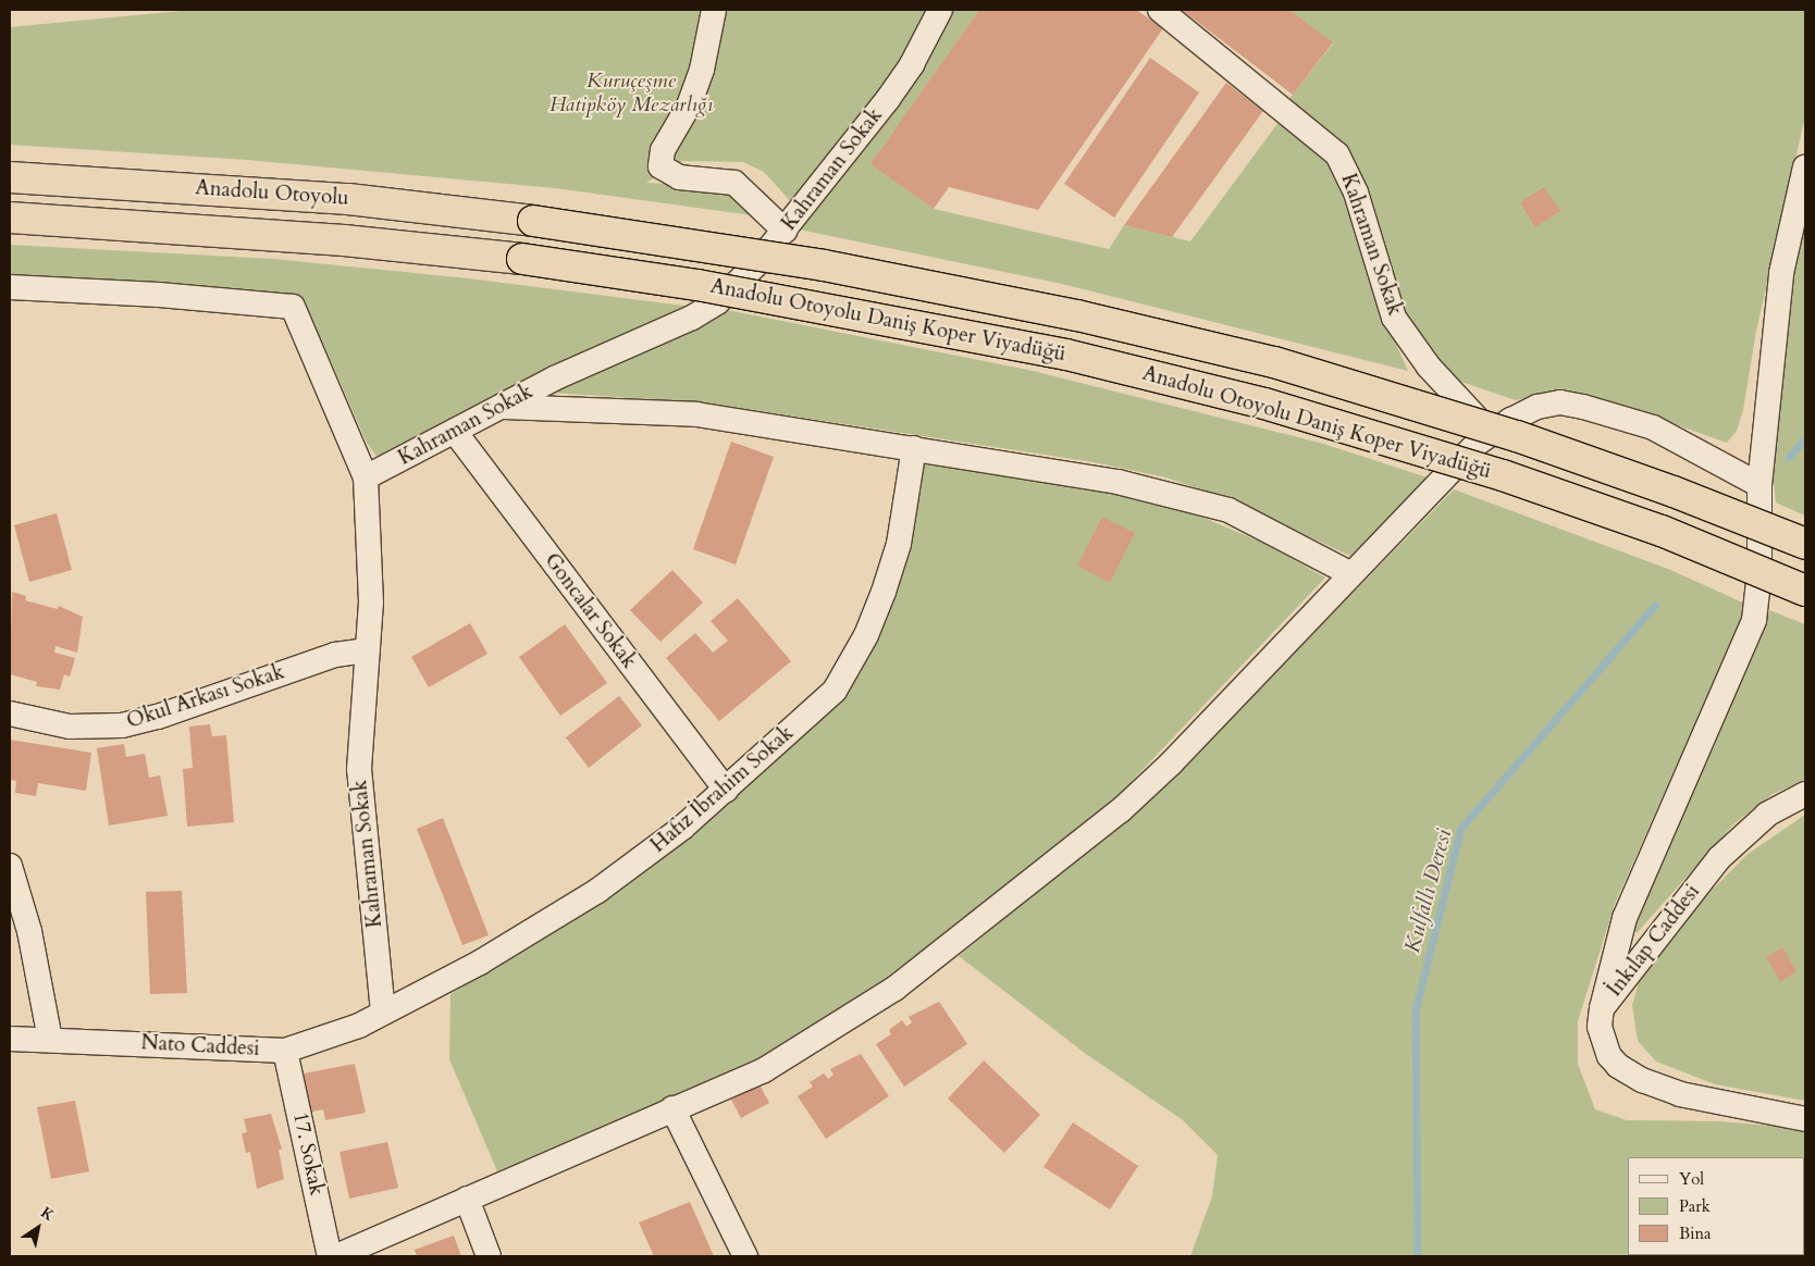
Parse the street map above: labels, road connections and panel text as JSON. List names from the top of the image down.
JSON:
{
  "streets": {
    "highway": ["Anadolu Otoyolu", "Anadolu Otoyolu Daniş Koper Viyadüğü"],
    "street": [
      "Kahraman Sokak",
      "Goncalar Sokak",
      "Okul Arkası Sokak",
      "Hafız İbrahim Sokak",
      "İnkılap Caddesi",
      "Nato Caddesi",
      "17. Sokak"
    ]
  },
  "crossings": [
    ["Kahraman Sokak", "Goncalar Sokak"],
    ["Kahraman Sokak", "Okul Arkası Sokak"],
    ["Kahraman Sokak", "Hafız İbrahim Sokak"],
    ["Kahraman Sokak", "Nato Caddesi"],
    ["Anadolu Otoyolu", "Anadolu Otoyolu Daniş Koper Viyadüğü"],
    ["Goncalar Sokak", "Hafız İbrahim Sokak"],
    ["Hafız İbrahim Sokak", "Nato Caddesi"],
    ["Nato Caddesi", "17. Sokak"]
  ],
  "water": ["Kulfallı Deresi"],
  "parks": ["Kuruçeşme Hatipköy Mezarlığı"],
  "legend": ["Yol", "Park", "Bina"],
  "north": "top right"
}
